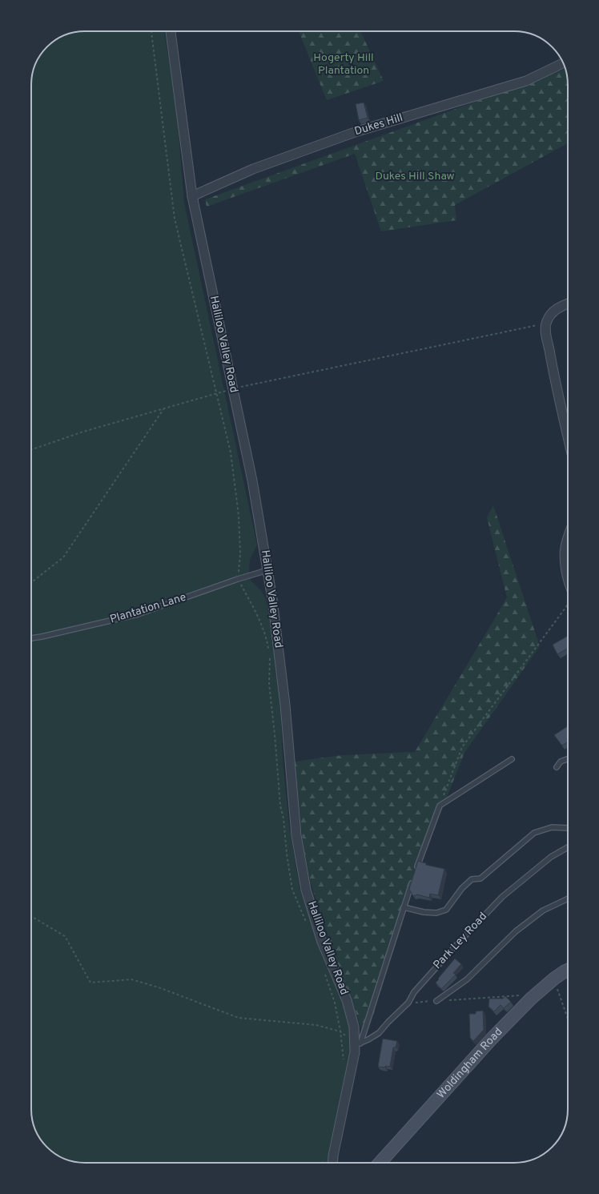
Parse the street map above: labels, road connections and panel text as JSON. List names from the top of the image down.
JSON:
{
  "streets": {
    "street": ["Dukes Hill", "Halliloo Valley Road", "Woldingham Road"],
    "lane": ["Plantation Lane", "Park Ley Road"]
  },
  "crossings": [
    ["Dukes Hill", "Halliloo Valley Road"],
    ["Halliloo Valley Road", "Plantation Lane"],
    ["Halliloo Valley Road", "Park Ley Road"]
  ],
  "parks": ["Hogerty Hill Plantation", "Dukes Hill Shaw"]
}
